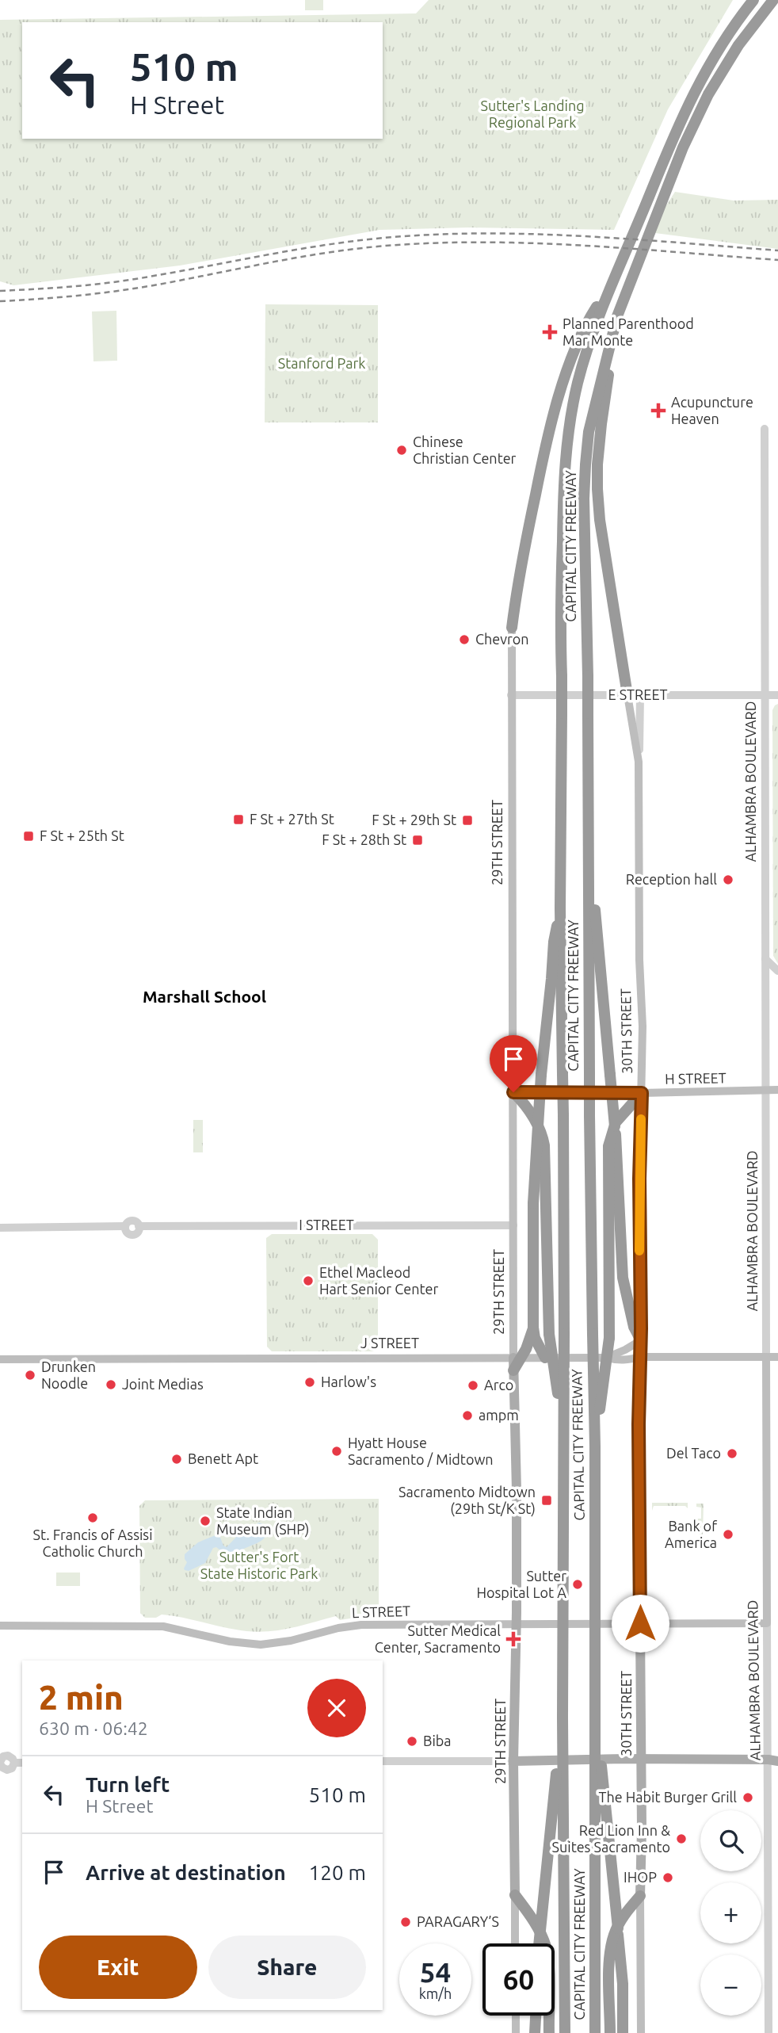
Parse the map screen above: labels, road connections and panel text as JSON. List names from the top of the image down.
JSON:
{
  "streets": {
    "highway": ["CAPITAL CITY FREEWAY"],
    "main road": [
      "ALHAMBRA BOULEVARD",
      "29TH STREET",
      "30TH STREET",
      "H STREET",
      "J STREET",
      "L STREET"
    ],
    "street": ["E STREET", "I STREET"]
  },
  "crossings": [
    ["E STREET", "ALHAMBRA BOULEVARD"],
    ["E STREET", "29TH STREET"],
    ["E STREET", "30TH STREET"],
    ["ALHAMBRA BOULEVARD", "H STREET"],
    ["ALHAMBRA BOULEVARD", "J STREET"],
    ["ALHAMBRA BOULEVARD", "L STREET"],
    ["29TH STREET", "H STREET"],
    ["29TH STREET", "I STREET"],
    ["29TH STREET", "J STREET"],
    ["29TH STREET", "L STREET"],
    ["30TH STREET", "H STREET"],
    ["30TH STREET", "J STREET"],
    ["30TH STREET", "L STREET"]
  ],
  "districts": ["Marshall School"],
  "parks": ["Sutter's Landing Regional Park", "Stanford Park", "Sutter's Fort State Historic Park"],
  "places": {
    "health": ["Planned Parenthood Mar Monte", "Acupuncture Heaven", "Sutter Medical Center, Sacramento"],
    "other": [
      "Chinese Christian Center",
      "Chevron",
      "Reception hall",
      "Ethel Macleod Hart Senior Center",
      "Drunken Noodle",
      "Harlow's",
      "Joint Medias",
      "Arco",
      "ampm",
      "Hyatt House Sacramento / Midtown",
      "Del Taco",
      "Benett Apt",
      "St. Francis of Assisi Catholic Church",
      "State Indian Museum (SHP)",
      "Bank of America",
      "Sutter Hospital Lot A",
      "Biba",
      "The Habit Burger Grill",
      "Red Lion Inn & Suites Sacramento",
      "IHOP",
      "PARAGARY’S"
    ],
    "transit": [
      "F St + 27th St",
      "F St + 29th St",
      "F St + 25th St",
      "F St + 28th St",
      "Sacramento Midtown (29th St/K St)"
    ]
  },
  "page": {
    "turn": ["510 m", "H Street"],
    "heading": ["2 min", "630 m · 06:42"],
    "list": [
      {
        "name": "Turn left",
        "note": "H Street",
        "value": "510 m"
      },
      {
        "name": "Arrive at destination",
        "value": "120 m"
      }
    ],
    "map_buttons": ["+", "−"],
    "buttons": ["Exit", "Share"],
    "speed": "54 km/h",
    "limit": "60"
  }
}
